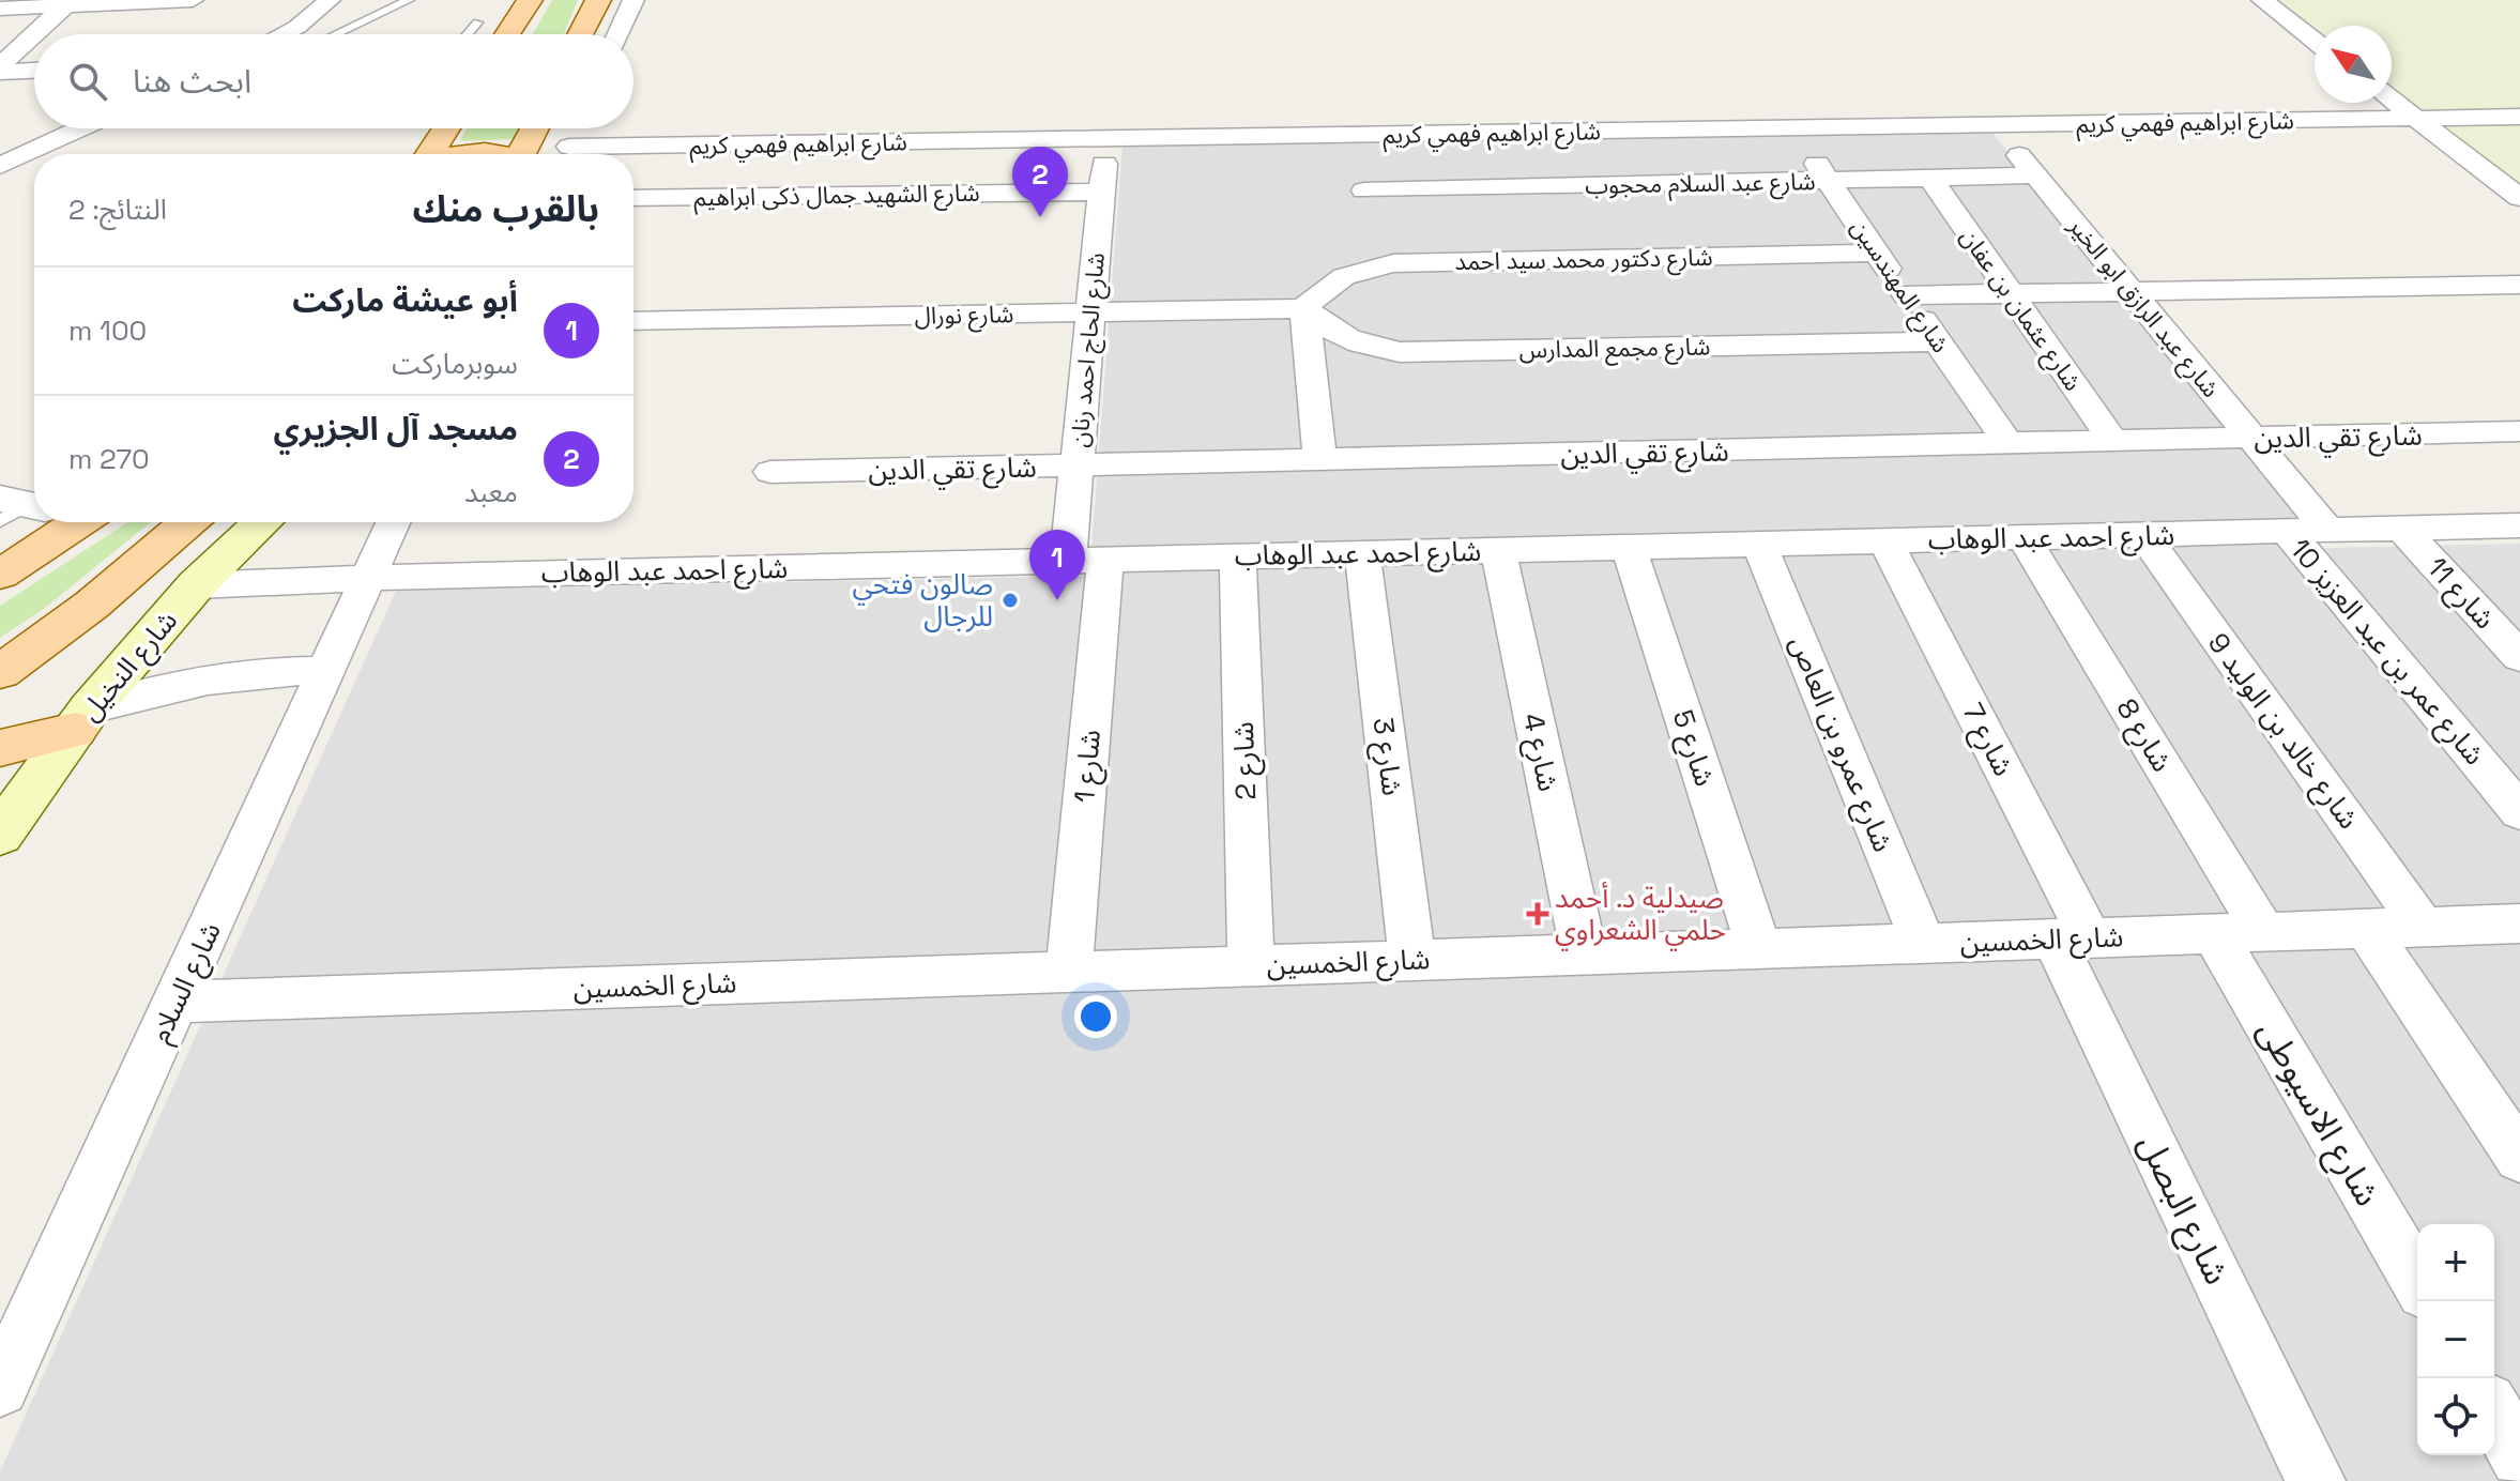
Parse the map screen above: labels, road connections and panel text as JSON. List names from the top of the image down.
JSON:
{
  "streets": {
    "main road": ["شارع النخيل"],
    "street": [
      "شارع ابراهيم فهمي كريم",
      "شارع عبد السلام محجوب",
      "شارع الشهيد جمال ذكى ابراهيم",
      "شارع دكتور محمد سيد احمد",
      "شارع المهندسين",
      "شارع عبد الرازق ابو الخير",
      "شارع عثمان بن عفان",
      "شارع نورال",
      "شارع مجمع المدارس",
      "شارع الحاج احمد رنان",
      "شارع تقي الدين",
      "شارع احمد عبد الوهاب",
      "شارع 11",
      "شارع عمر بن عبد العزيز 10",
      "شارع خالد بن الوليد 9",
      "شارع 8",
      "شارع 7",
      "شارع عمرو بن العاص",
      "شارع 5",
      "شارع 4",
      "شارع 3",
      "شارع 2",
      "شارع 1",
      "شارع الخمسين",
      "شارع السلام",
      "شارع الاسيوطى",
      "شارع البصل"
    ]
  },
  "crossings": [
    ["شارع ابراهيم فهمي كريم", "شارع المهندسين"],
    ["شارع ابراهيم فهمي كريم", "شارع عبد الرازق ابو الخير"],
    ["شارع ابراهيم فهمي كريم", "شارع الحاج احمد رنان"],
    ["شارع عبد السلام محجوب", "شارع المهندسين"],
    ["شارع عبد السلام محجوب", "شارع عبد الرازق ابو الخير"],
    ["شارع عبد السلام محجوب", "شارع عثمان بن عفان"],
    ["شارع الشهيد جمال ذكى ابراهيم", "شارع الحاج احمد رنان"],
    ["شارع دكتور محمد سيد احمد", "شارع المهندسين"],
    ["شارع دكتور محمد سيد احمد", "شارع نورال"],
    ["شارع دكتور محمد سيد احمد", "شارع مجمع المدارس"],
    ["شارع المهندسين", "شارع مجمع المدارس"],
    ["شارع المهندسين", "شارع تقي الدين"],
    ["شارع عبد الرازق ابو الخير", "شارع تقي الدين"],
    ["شارع عبد الرازق ابو الخير", "شارع احمد عبد الوهاب"],
    ["شارع عثمان بن عفان", "شارع تقي الدين"],
    ["شارع نورال", "شارع مجمع المدارس"],
    ["شارع نورال", "شارع الحاج احمد رنان"],
    ["شارع الحاج احمد رنان", "شارع تقي الدين"],
    ["شارع الحاج احمد رنان", "شارع احمد عبد الوهاب"],
    ["شارع الحاج احمد رنان", "شارع 1"],
    ["شارع احمد عبد الوهاب", "شارع 11"],
    ["شارع احمد عبد الوهاب", "شارع عمر بن عبد العزيز 10"],
    ["شارع احمد عبد الوهاب", "شارع النخيل"],
    ["شارع احمد عبد الوهاب", "شارع خالد بن الوليد 9"],
    ["شارع احمد عبد الوهاب", "شارع 8"],
    ["شارع احمد عبد الوهاب", "شارع 7"],
    ["شارع احمد عبد الوهاب", "شارع عمرو بن العاص"],
    ["شارع احمد عبد الوهاب", "شارع 5"],
    ["شارع احمد عبد الوهاب", "شارع 4"],
    ["شارع احمد عبد الوهاب", "شارع 3"],
    ["شارع احمد عبد الوهاب", "شارع 2"],
    ["شارع احمد عبد الوهاب", "شارع 1"],
    ["شارع احمد عبد الوهاب", "شارع السلام"],
    ["شارع خالد بن الوليد 9", "شارع الخمسين"],
    ["شارع 8", "شارع الخمسين"],
    ["شارع 7", "شارع الخمسين"],
    ["شارع 7", "شارع البصل"],
    ["شارع عمرو بن العاص", "شارع الخمسين"],
    ["شارع 5", "شارع الخمسين"],
    ["شارع 4", "شارع الخمسين"],
    ["شارع 3", "شارع الخمسين"],
    ["شارع 2", "شارع الخمسين"],
    ["شارع 1", "شارع الخمسين"],
    ["شارع الخمسين", "شارع السلام"],
    ["شارع الخمسين", "شارع الاسيوطى"],
    ["شارع الخمسين", "شارع البصل"]
  ],
  "places": {
    "other": ["صالون فتحي للرجال"],
    "health": ["صيدلية د. أحمد حلمي الشعراوي"]
  },
  "north": "top left",
  "page": {
    "search": "ابحث هنا",
    "pins": ["2", "1"],
    "heading": ["بالقرب منك", "النتائج: 2"],
    "list": [
      {
        "mark": "1",
        "name": "أبو عيشة ماركت",
        "note": "سوبرماركت",
        "value": "100 m"
      },
      {
        "mark": "2",
        "name": "مسجد آل الجزيري",
        "note": "معبد",
        "value": "270 m"
      }
    ],
    "map_buttons": ["+", "−"]
  }
}
